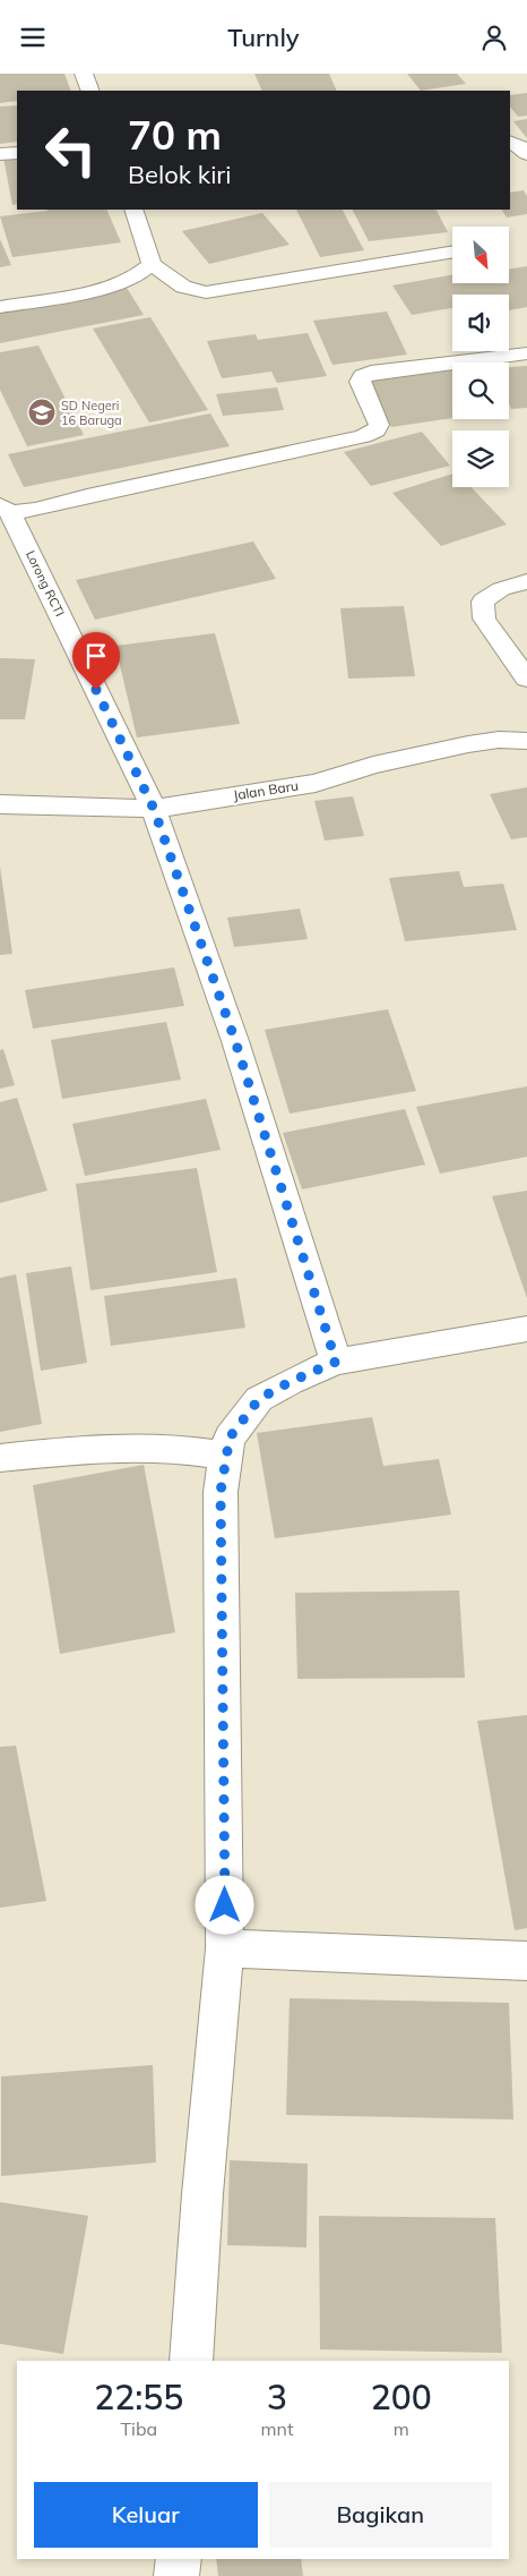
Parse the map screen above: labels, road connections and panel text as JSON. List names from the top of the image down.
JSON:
{
  "streets": {
    "street": ["Lorong RCTI", "Jalan Baru"]
  },
  "crossings": [
    ["Lorong RCTI", "Jalan Baru"]
  ],
  "places": {
    "school or university": ["SD Negeri 16 Baruga"]
  },
  "north": "bottom right",
  "page": {
    "header": "Turnly",
    "turn": ["70 m", "Belok kiri"],
    "eta": [
      "22:55",
      "Tiba",
      "3",
      "mnt",
      "200",
      "m"
    ],
    "buttons": ["Keluar", "Bagikan"]
  }
}
